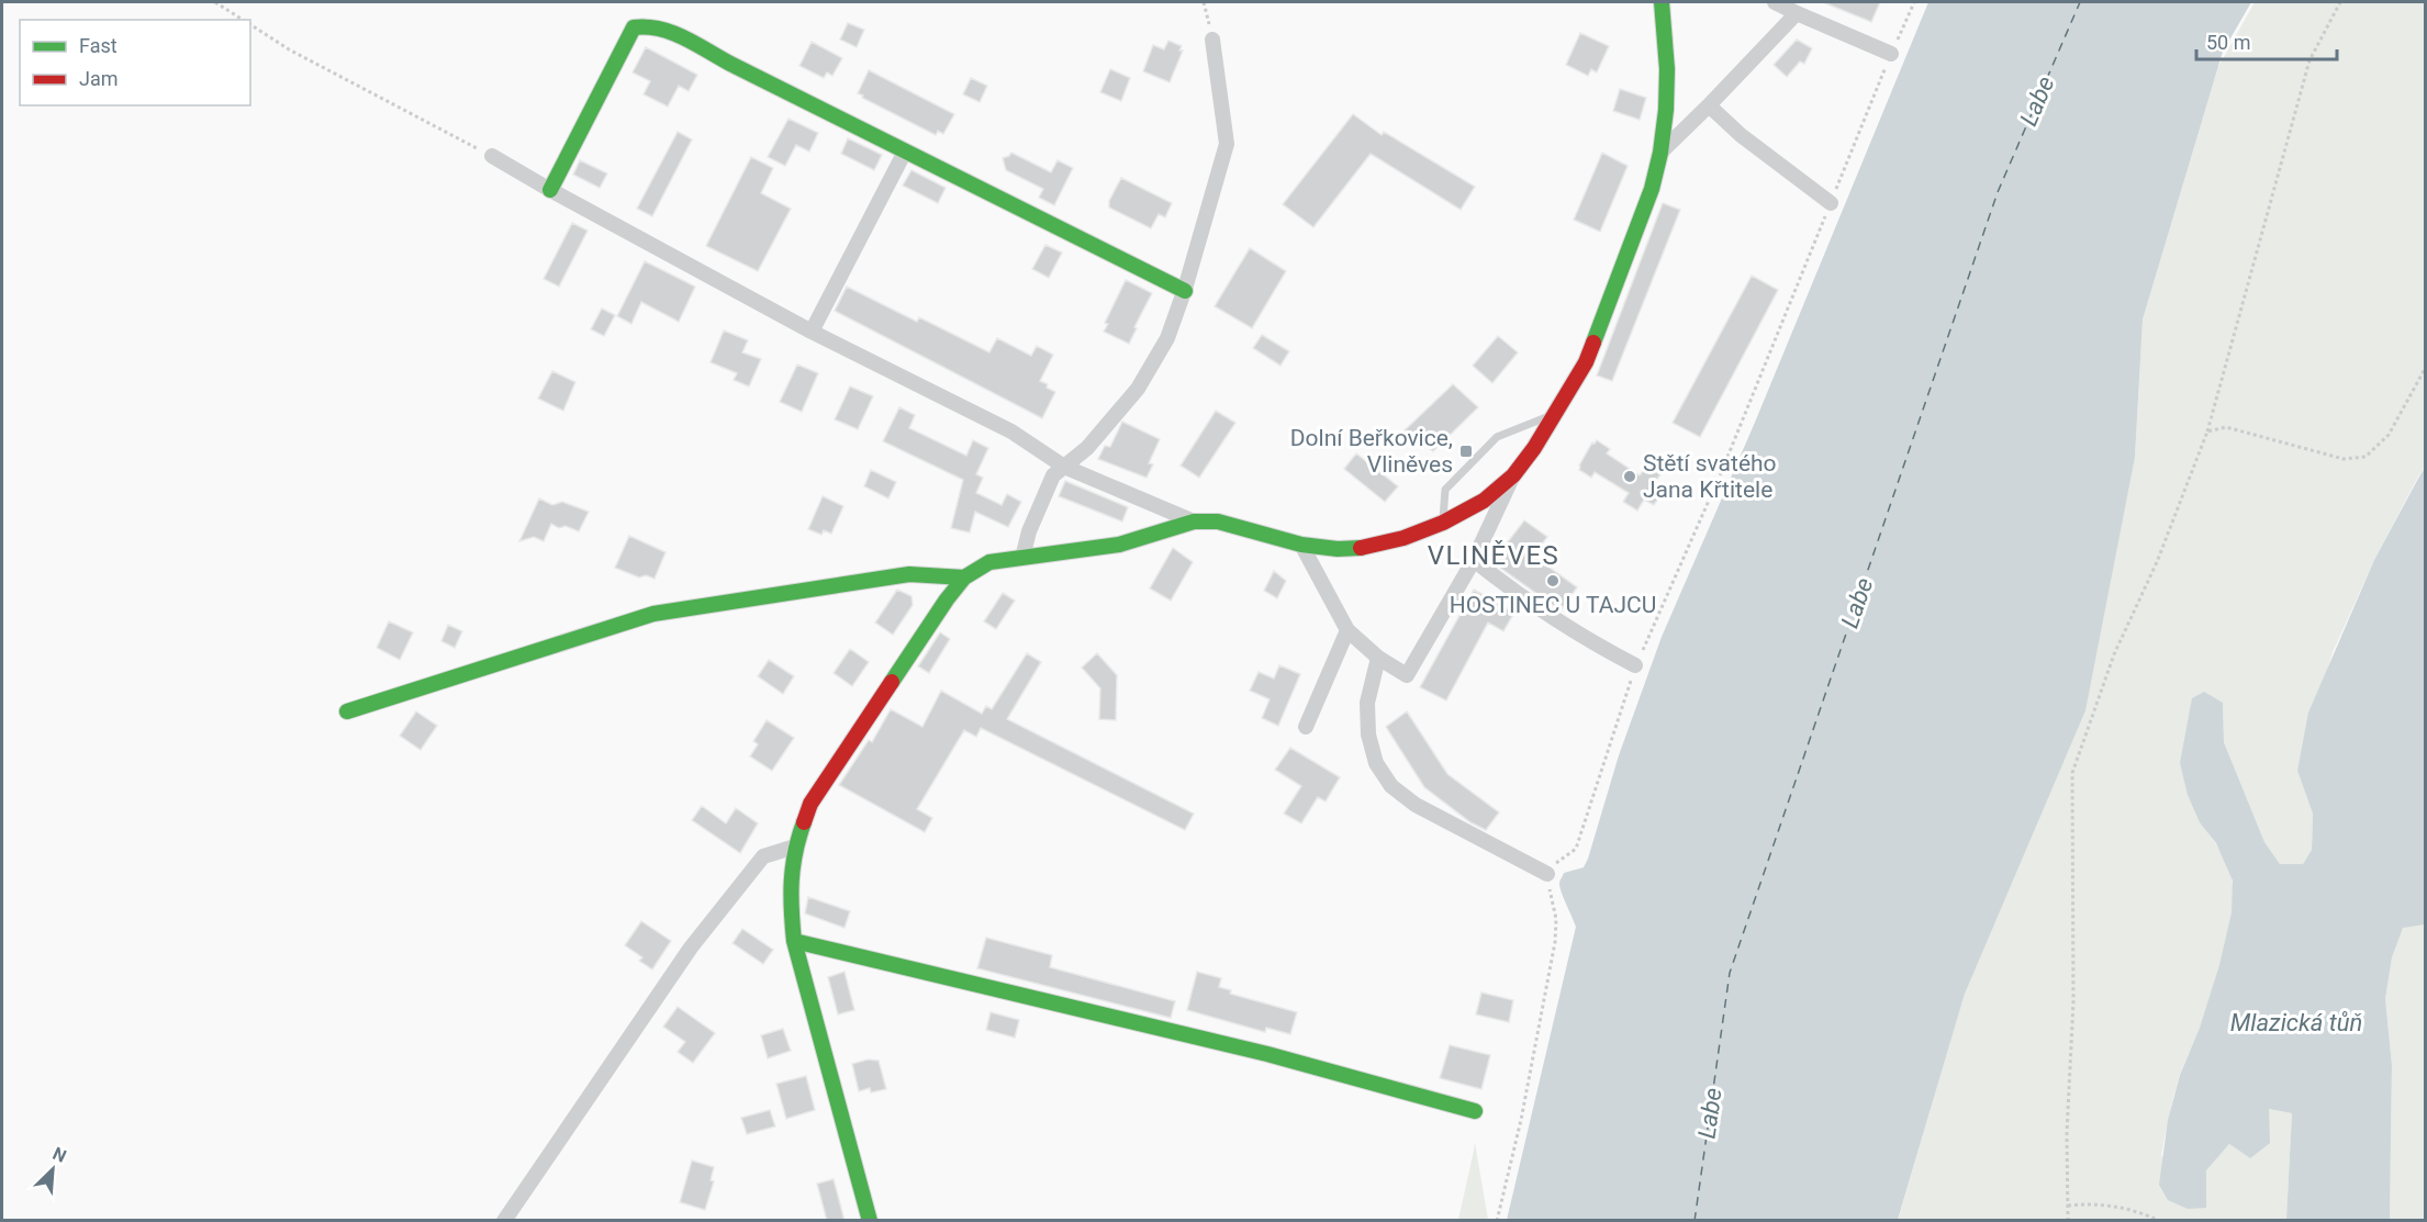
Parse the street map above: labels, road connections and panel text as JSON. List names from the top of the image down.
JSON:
{
  "districts": ["VLINĚVES"],
  "water": ["Labe", "Mlazická tůň"],
  "places": {
    "transit": ["Dolní Beřkovice, Vliněves"],
    "other": ["Stětí svatého Jana Křtitele", "HOSTINEC U TAJCU"]
  },
  "legend": ["Fast", "Jam"],
  "scale_bar": "50 m",
  "north": "top right"
}
